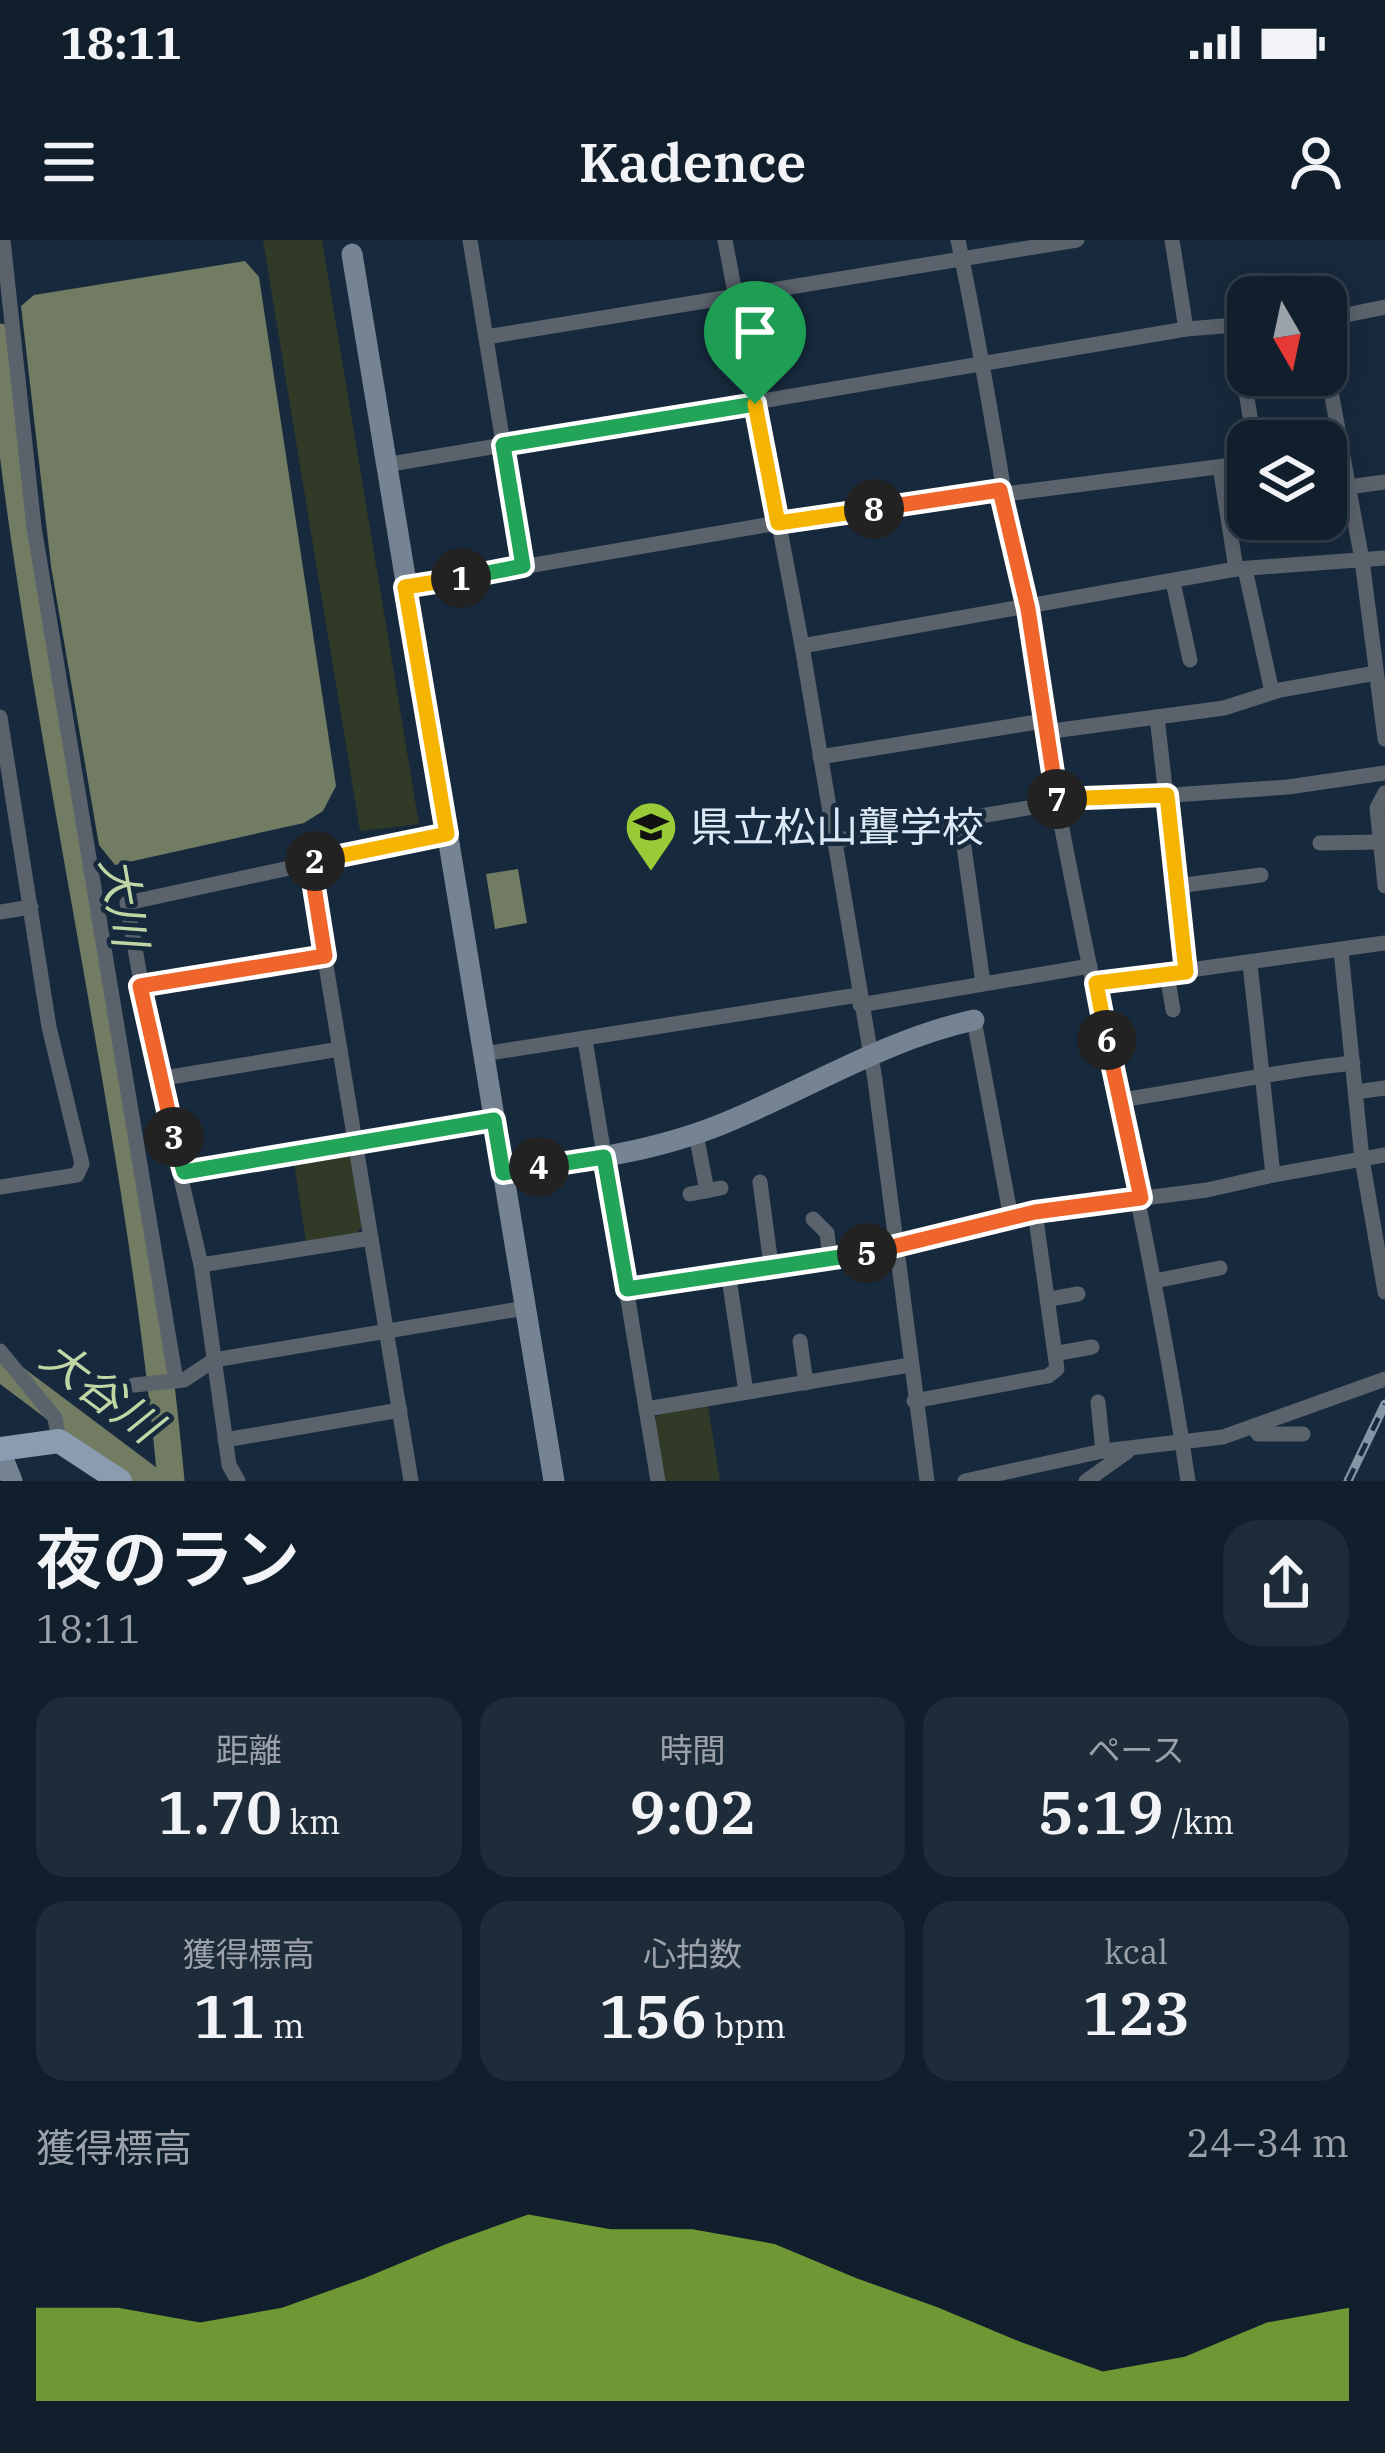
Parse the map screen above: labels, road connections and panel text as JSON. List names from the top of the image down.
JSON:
{
  "water": ["大川", "大谷川"],
  "places": {
    "school or university": ["県立松山聾学校"]
  },
  "north": "bottom",
  "page": {
    "status": "18:11",
    "header": "Kadence",
    "pins": [
      "8",
      "1",
      "7",
      "2",
      "6",
      "3",
      "4",
      "5"
    ],
    "heading": ["夜のラン", "18:11"],
    "stats": [
      ["距離", "1.70 km"],
      ["時間", "9:02"],
      ["ペース", "5:19 /km"],
      ["獲得標高", "11 m"],
      ["心拍数", "156 bpm"],
      ["kcal", "123"]
    ],
    "chart": ["獲得標高", "24–34 m"]
  }
}
